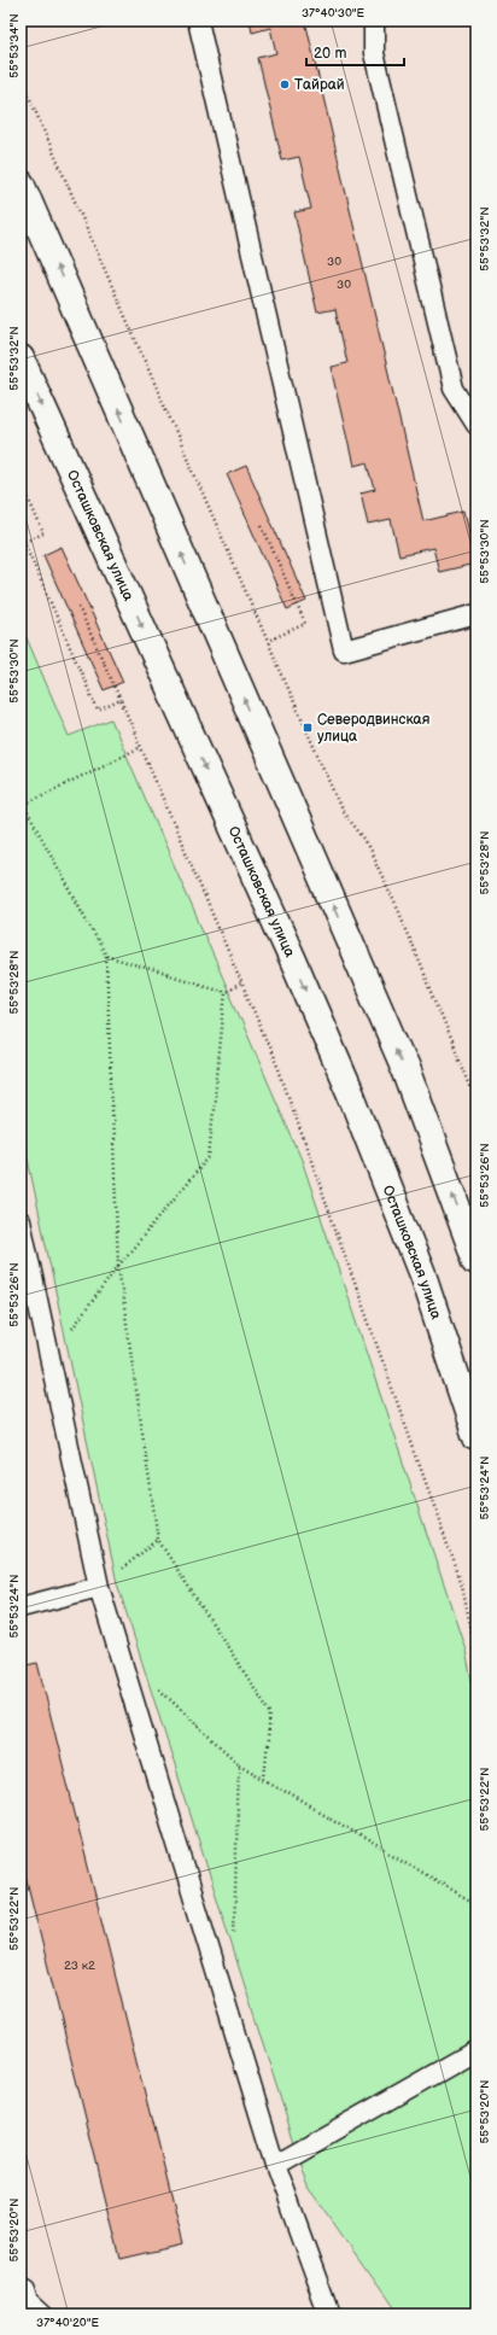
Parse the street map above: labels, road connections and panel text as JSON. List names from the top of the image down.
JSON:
{
  "streets": {
    "main road": ["Осташковская улица"]
  },
  "places": {
    "other": ["Тайрай"],
    "transit": ["Северодвинская улица"]
  },
  "house_numbers": ["30", "30", "23 к2"],
  "scale_bar": "20 m",
  "coordinates": [
    "37°40'30\"E",
    "55°53'34\"N",
    "55°53'32\"N",
    "55°53'30\"N",
    "55°53'28\"N",
    "55°53'26\"N",
    "55°53'24\"N",
    "55°53'22\"N",
    "55°53'20\"N",
    "37°40'20\"E"
  ]
}
